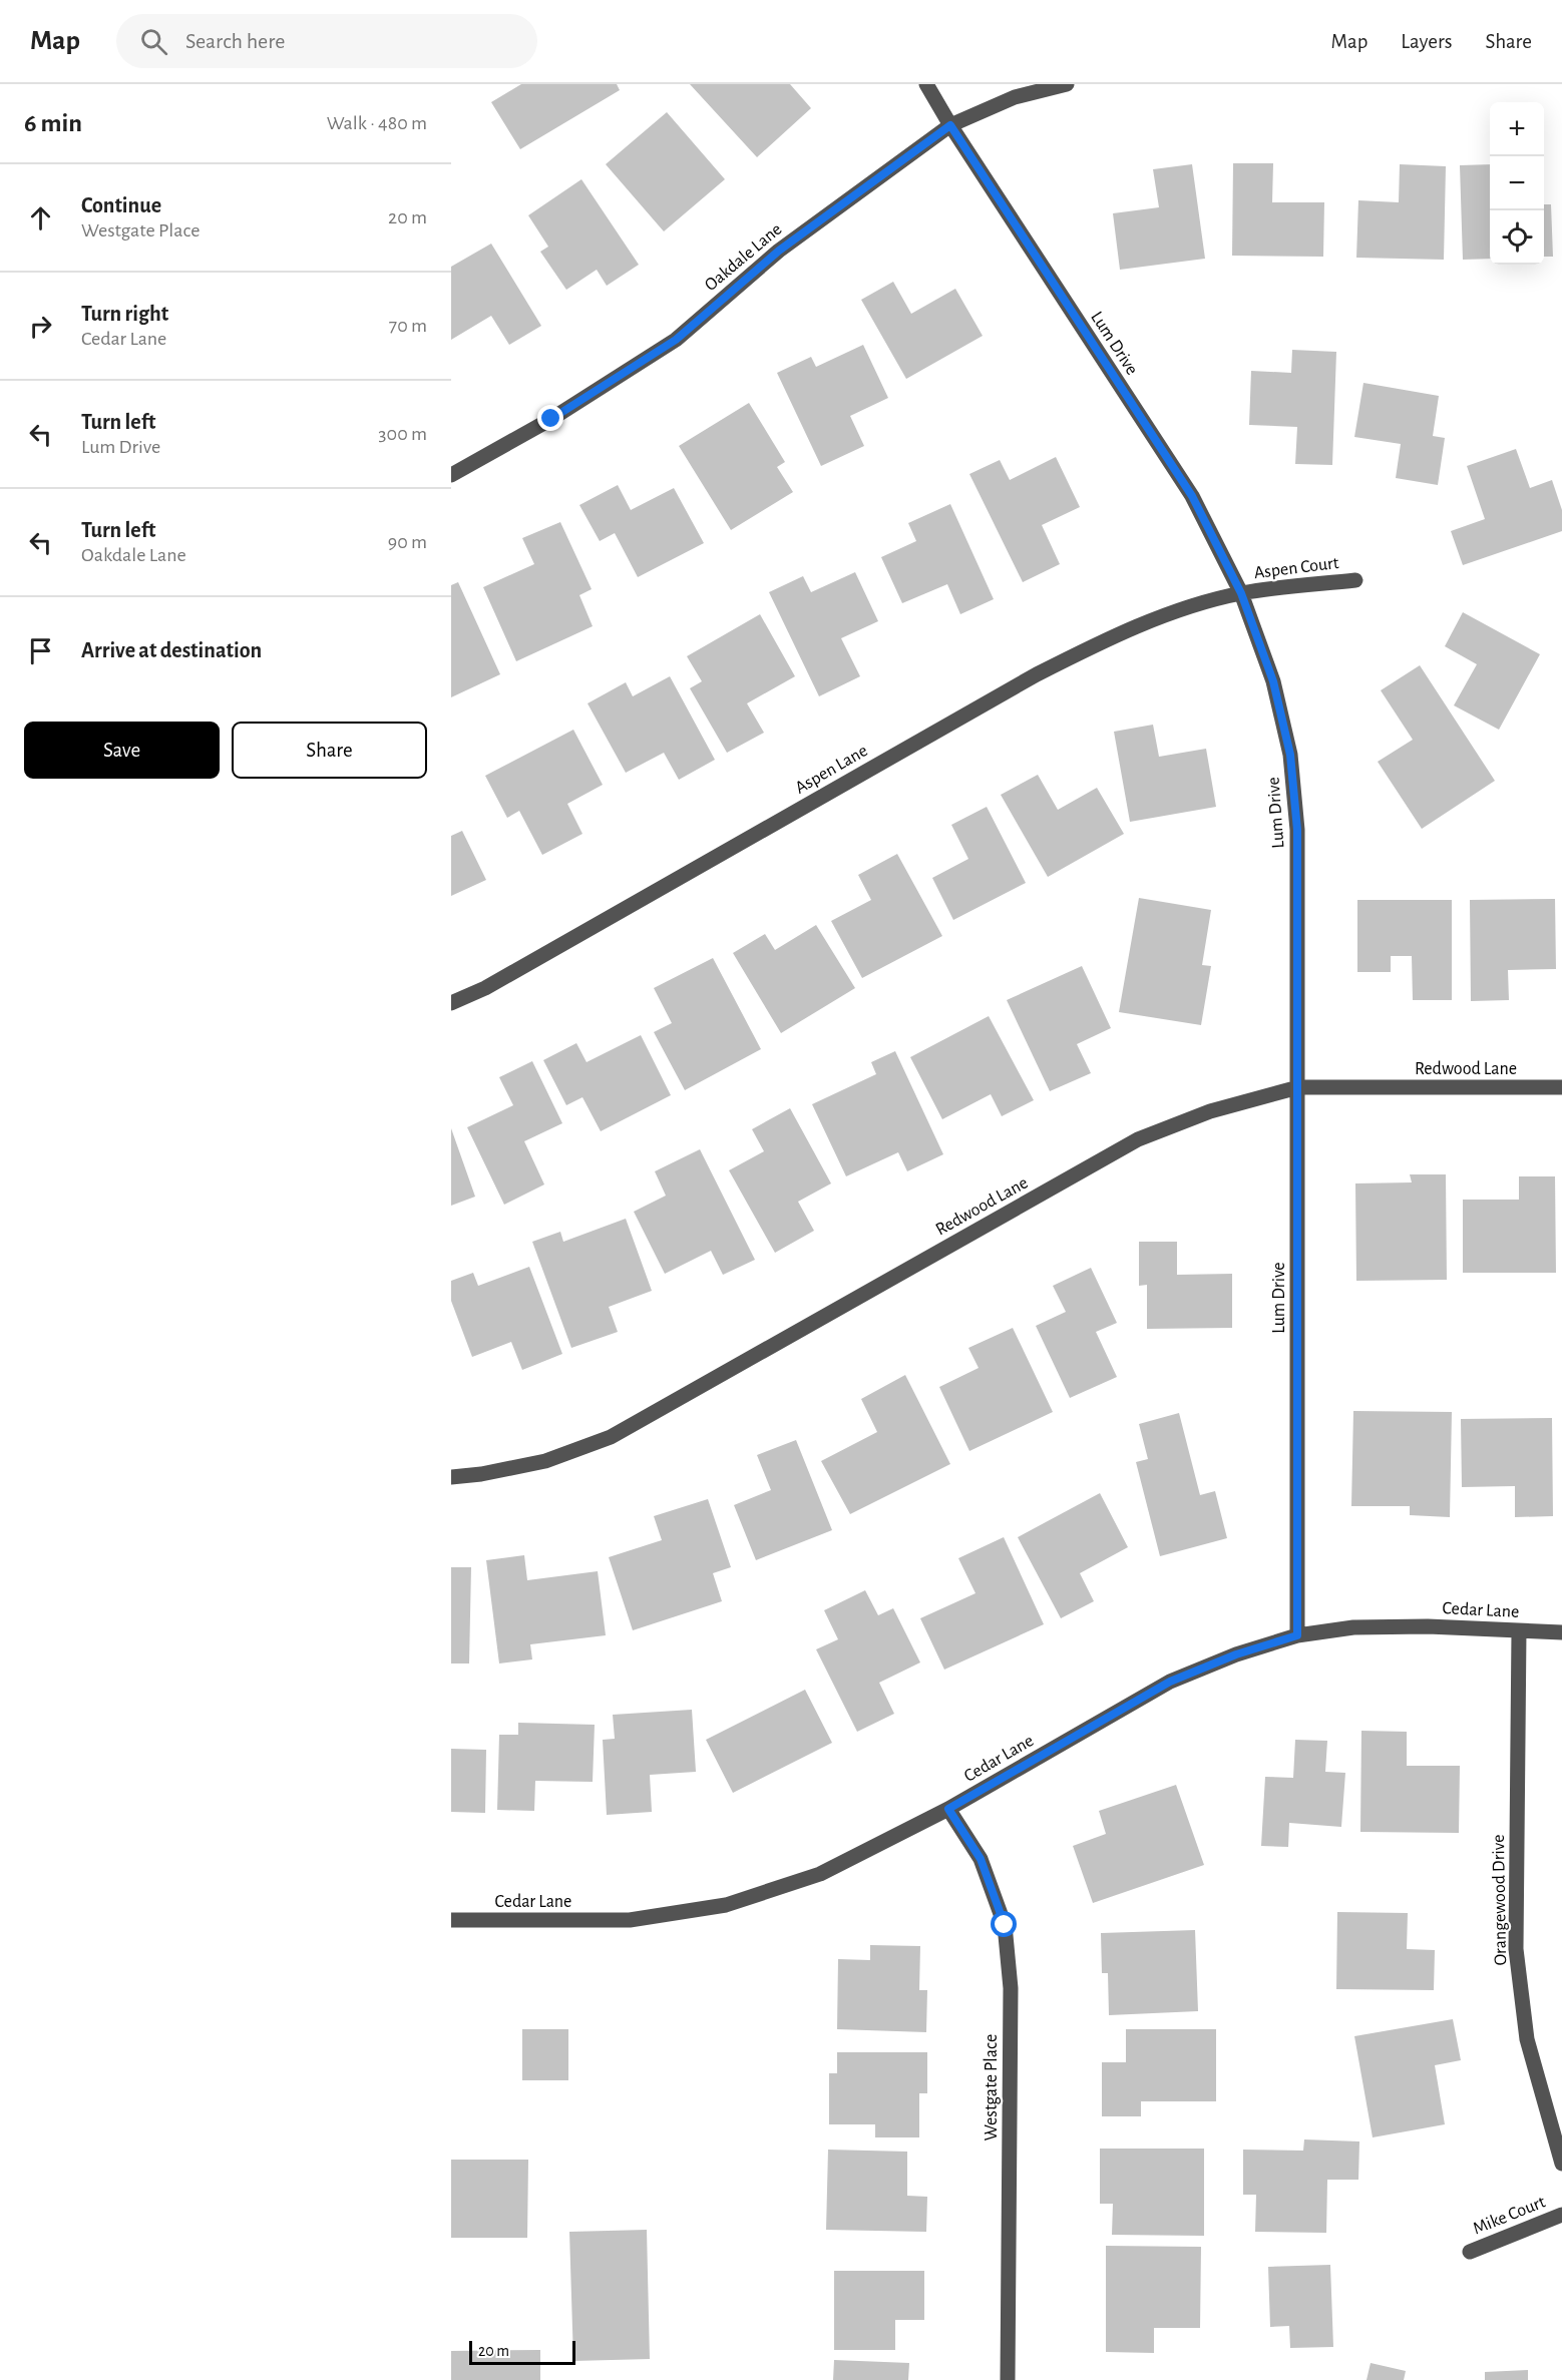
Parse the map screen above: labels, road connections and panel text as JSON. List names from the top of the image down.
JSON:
{
  "streets": {
    "street": [
      "Oakdale Lane",
      "Lum Drive",
      "Aspen Court",
      "Aspen Lane",
      "Redwood Lane",
      "Cedar Lane",
      "Orangewood Drive",
      "Westgate Place",
      "Mike Court"
    ]
  },
  "crossings": [
    ["Oakdale Lane", "Lum Drive"],
    ["Lum Drive", "Aspen Court"],
    ["Lum Drive", "Aspen Lane"],
    ["Lum Drive", "Redwood Lane"],
    ["Lum Drive", "Cedar Lane"],
    ["Aspen Court", "Aspen Lane"],
    ["Cedar Lane", "Orangewood Drive"],
    ["Cedar Lane", "Westgate Place"]
  ],
  "scale_bar": "20 m",
  "page": {
    "header": "Map",
    "search": "Search here",
    "nav": ["Map", "Layers", "Share"],
    "heading": ["6 min", "Walk · 480 m"],
    "map_buttons": ["+", "−"],
    "list": [
      ["Continue", "Westgate Place", "20 m"],
      ["Turn right", "Cedar Lane", "70 m"],
      ["Turn left", "Lum Drive", "300 m"],
      ["Turn left", "Oakdale Lane", "90 m"],
      "Arrive at destination"
    ],
    "buttons": ["Save", "Share"],
    "scale": "20 m"
  }
}
